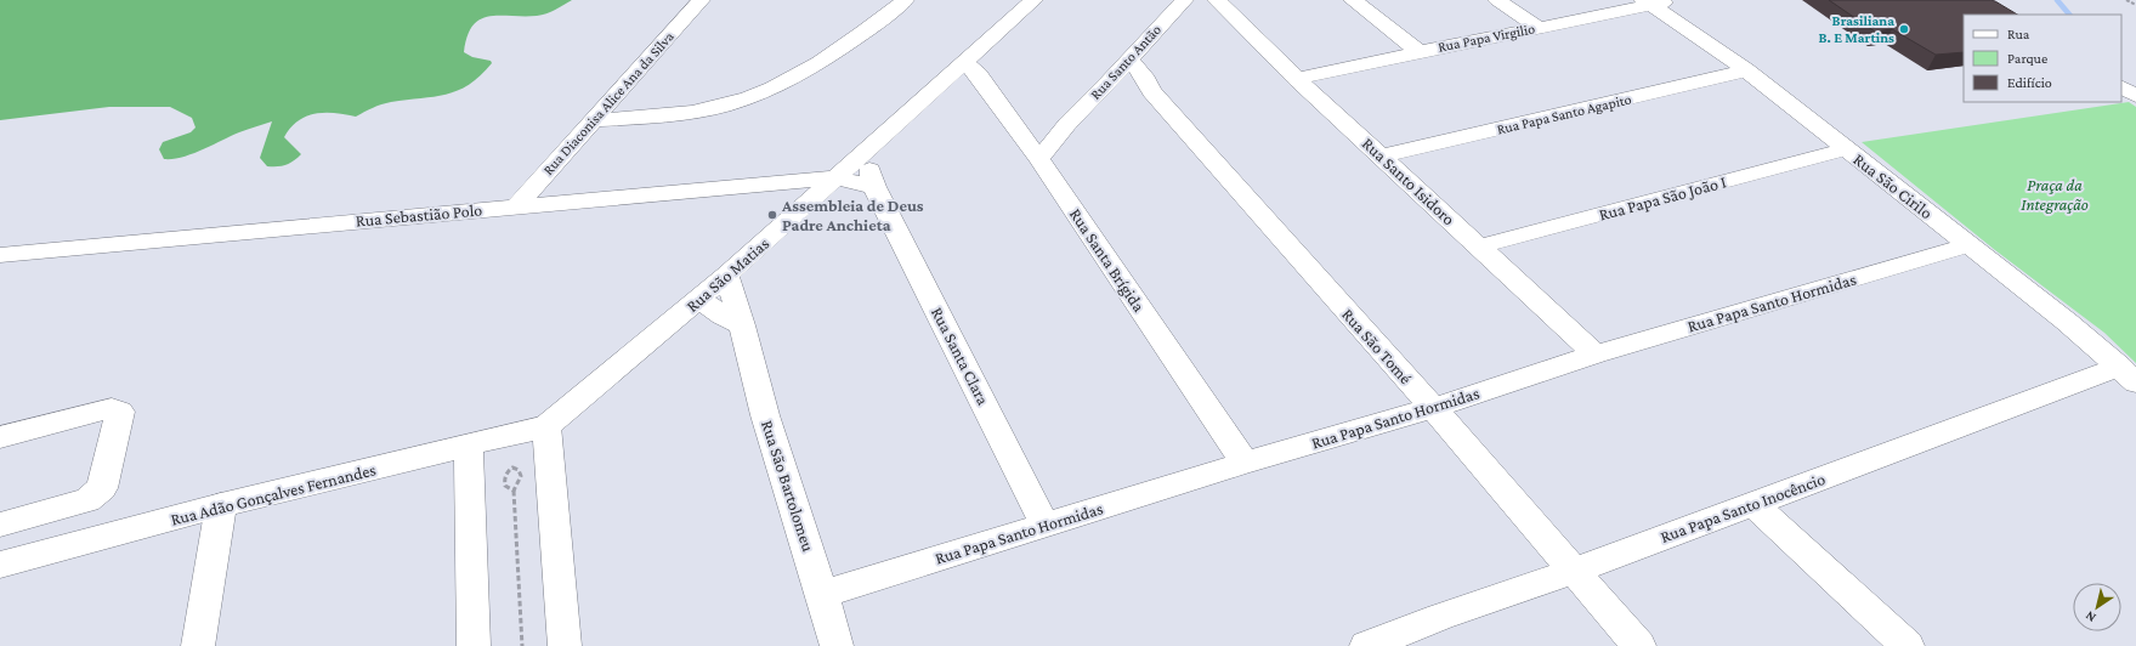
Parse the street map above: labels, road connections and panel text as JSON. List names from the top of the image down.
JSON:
{
  "streets": {
    "street": [
      "Rua Papa Virgilio",
      "Rua Santo Antão",
      "Rua Diaconisa Alice Ana da Silva",
      "Rua Papa Santo Agapito",
      "Rua Santo Isidoro",
      "Rua São Cirilo",
      "Rua Papa São João I",
      "Rua Sebastião Polo",
      "Rua Santa Brígida",
      "Rua São Matias",
      "Rua Papa Santo Hormidas",
      "Rua São Tomé",
      "Rua Santa Clara",
      "Rua São Bartolomeu",
      "Rua Adão Gonçalves Fernandes",
      "Rua Papa Santo Inocêncio"
    ]
  },
  "crossings": [
    ["Rua Papa Virgilio", "Rua Santo Isidoro"],
    ["Rua Papa Virgilio", "Rua São Cirilo"],
    ["Rua Santo Antão", "Rua Santo Isidoro"],
    ["Rua Santo Antão", "Rua Santa Brígida"],
    ["Rua Santo Antão", "Rua São Tomé"],
    ["Rua Diaconisa Alice Ana da Silva", "Rua Sebastião Polo"],
    ["Rua Papa Santo Agapito", "Rua Santo Isidoro"],
    ["Rua Papa Santo Agapito", "Rua São Cirilo"],
    ["Rua Santo Isidoro", "Rua Papa São João I"],
    ["Rua Santo Isidoro", "Rua Papa Santo Hormidas"],
    ["Rua São Cirilo", "Rua Papa São João I"],
    ["Rua São Cirilo", "Rua Papa Santo Hormidas"],
    ["Rua São Cirilo", "Rua Papa Santo Inocêncio"],
    ["Rua Sebastião Polo", "Rua São Matias"],
    ["Rua Santa Brígida", "Rua São Matias"],
    ["Rua Santa Brígida", "Rua Papa Santo Hormidas"],
    ["Rua São Matias", "Rua Santa Clara"],
    ["Rua São Matias", "Rua São Bartolomeu"],
    ["Rua São Matias", "Rua Adão Gonçalves Fernandes"],
    ["Rua Papa Santo Hormidas", "Rua São Tomé"],
    ["Rua Papa Santo Hormidas", "Rua Santa Clara"],
    ["Rua Papa Santo Hormidas", "Rua São Bartolomeu"],
    ["Rua São Tomé", "Rua Papa Santo Inocêncio"]
  ],
  "parks": ["Praça da Integração"],
  "places": ["Brasiliana B. E Martins", "Assembleia de Deus Padre Anchieta"],
  "legend": ["Rua", "Parque", "Edifício"],
  "north": "bottom left"
}
